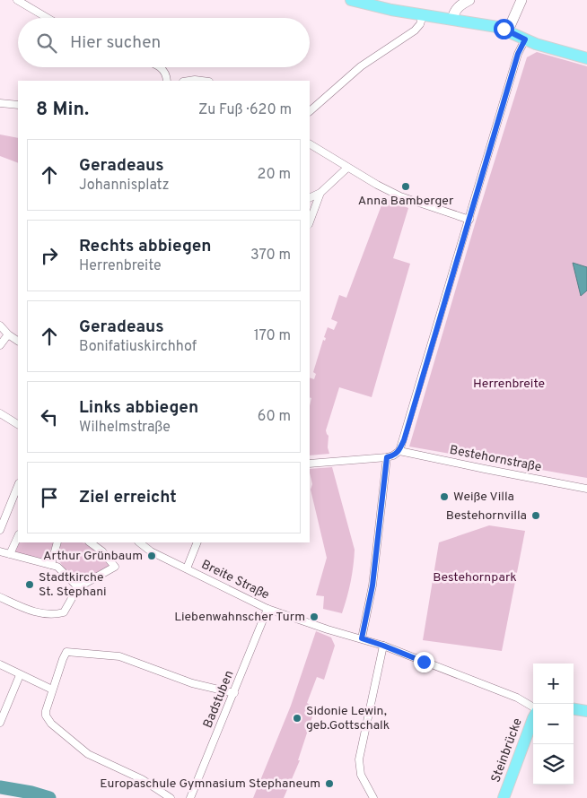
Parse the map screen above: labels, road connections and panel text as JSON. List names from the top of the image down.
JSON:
{
  "streets": {
    "main road": ["Steinbrücke"],
    "street": ["Bestehornstraße", "Breite Straße", "Badstuben"]
  },
  "crossings": [
    ["Breite Straße", "Badstuben"]
  ],
  "parks": ["Herrenbreite", "Bestehornpark"],
  "places": [
    "Anna Bamberger",
    "Weiße Villa",
    "Bestehornvilla",
    "Arthur Grünbaum",
    "Stadtkirche St. Stephani",
    "Liebenwahnscher Turm",
    "Sidonie Lewin, geb.Gottschalk",
    "Europaschule Gymnasium Stephaneum"
  ],
  "page": {
    "search": "Hier suchen",
    "heading": ["8 Min.", "Zu Fuß · 620 m"],
    "list": [
      ["Geradeaus", "Johannisplatz", "20 m"],
      ["Rechts abbiegen", "Herrenbreite", "370 m"],
      ["Geradeaus", "Bonifatiuskirchhof", "170 m"],
      ["Links abbiegen", "Wilhelmstraße", "60 m"],
      "Ziel erreicht"
    ],
    "map_buttons": ["+", "−"]
  }
}
